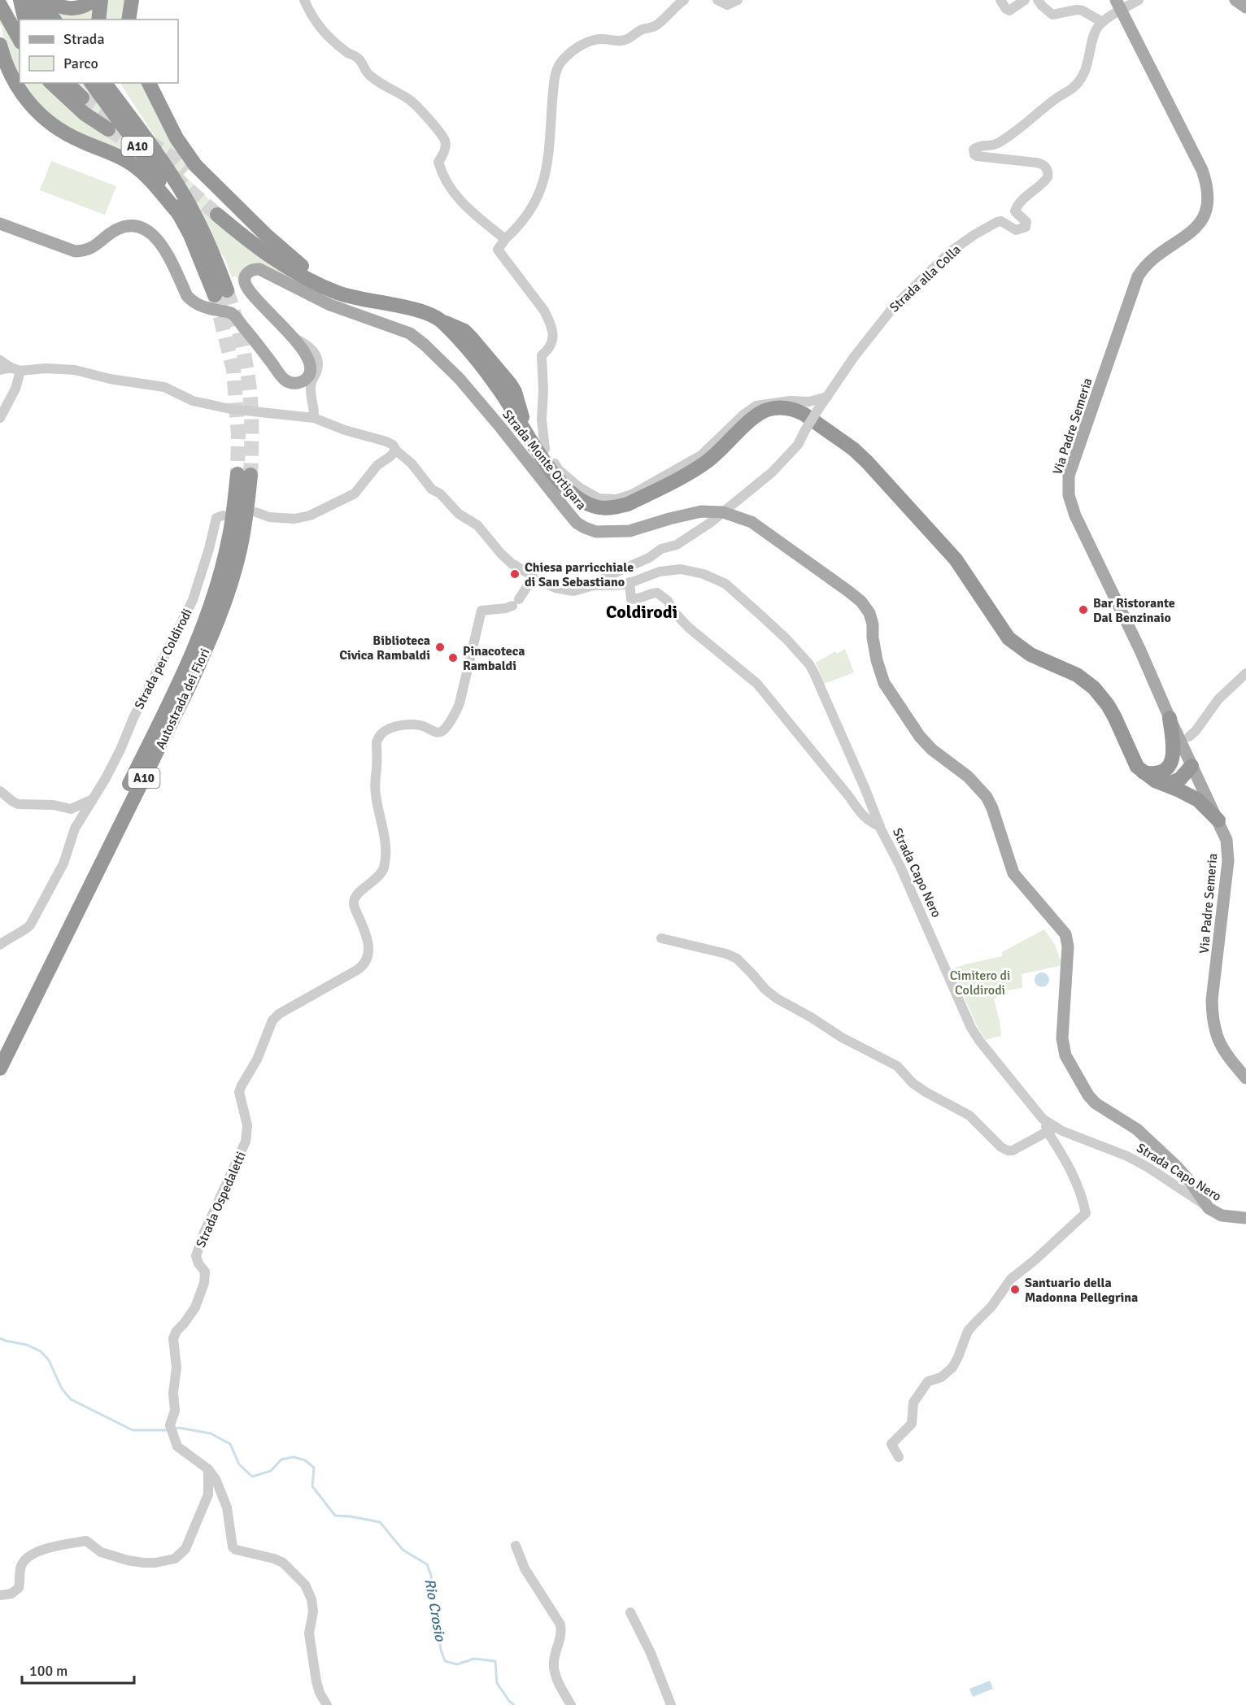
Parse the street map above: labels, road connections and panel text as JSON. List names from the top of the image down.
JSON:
{
  "streets": {
    "highway": ["A10", "Autostrada dei Fiori"],
    "main road": ["Via Padre Semeria", "Strada Monte Ortigara", "Strada Capo Nero"],
    "street": ["Strada alla Colla", "Strada per Coldirodi", "Strada Ospedaletti"]
  },
  "crossings": [
    ["Strada alla Colla", "Strada Monte Ortigara"],
    ["Strada alla Colla", "Strada Capo Nero"],
    ["Strada Monte Ortigara", "Strada Capo Nero"],
    ["Strada Capo Nero", "Strada Ospedaletti"]
  ],
  "districts": ["Coldirodi"],
  "water": ["Rio Crosio"],
  "parks": ["Cimitero di Coldirodi"],
  "places": [
    "Chiesa parricchiale di San Sebastiano",
    "Bar Ristorante Dal Benzinaio",
    "Biblioteca Civica Rambaldi",
    "Pinacoteca Rambaldi",
    "Santuario della Madonna Pellegrina"
  ],
  "legend": ["Strada", "Parco"],
  "scale_bar": "100 m"
}
